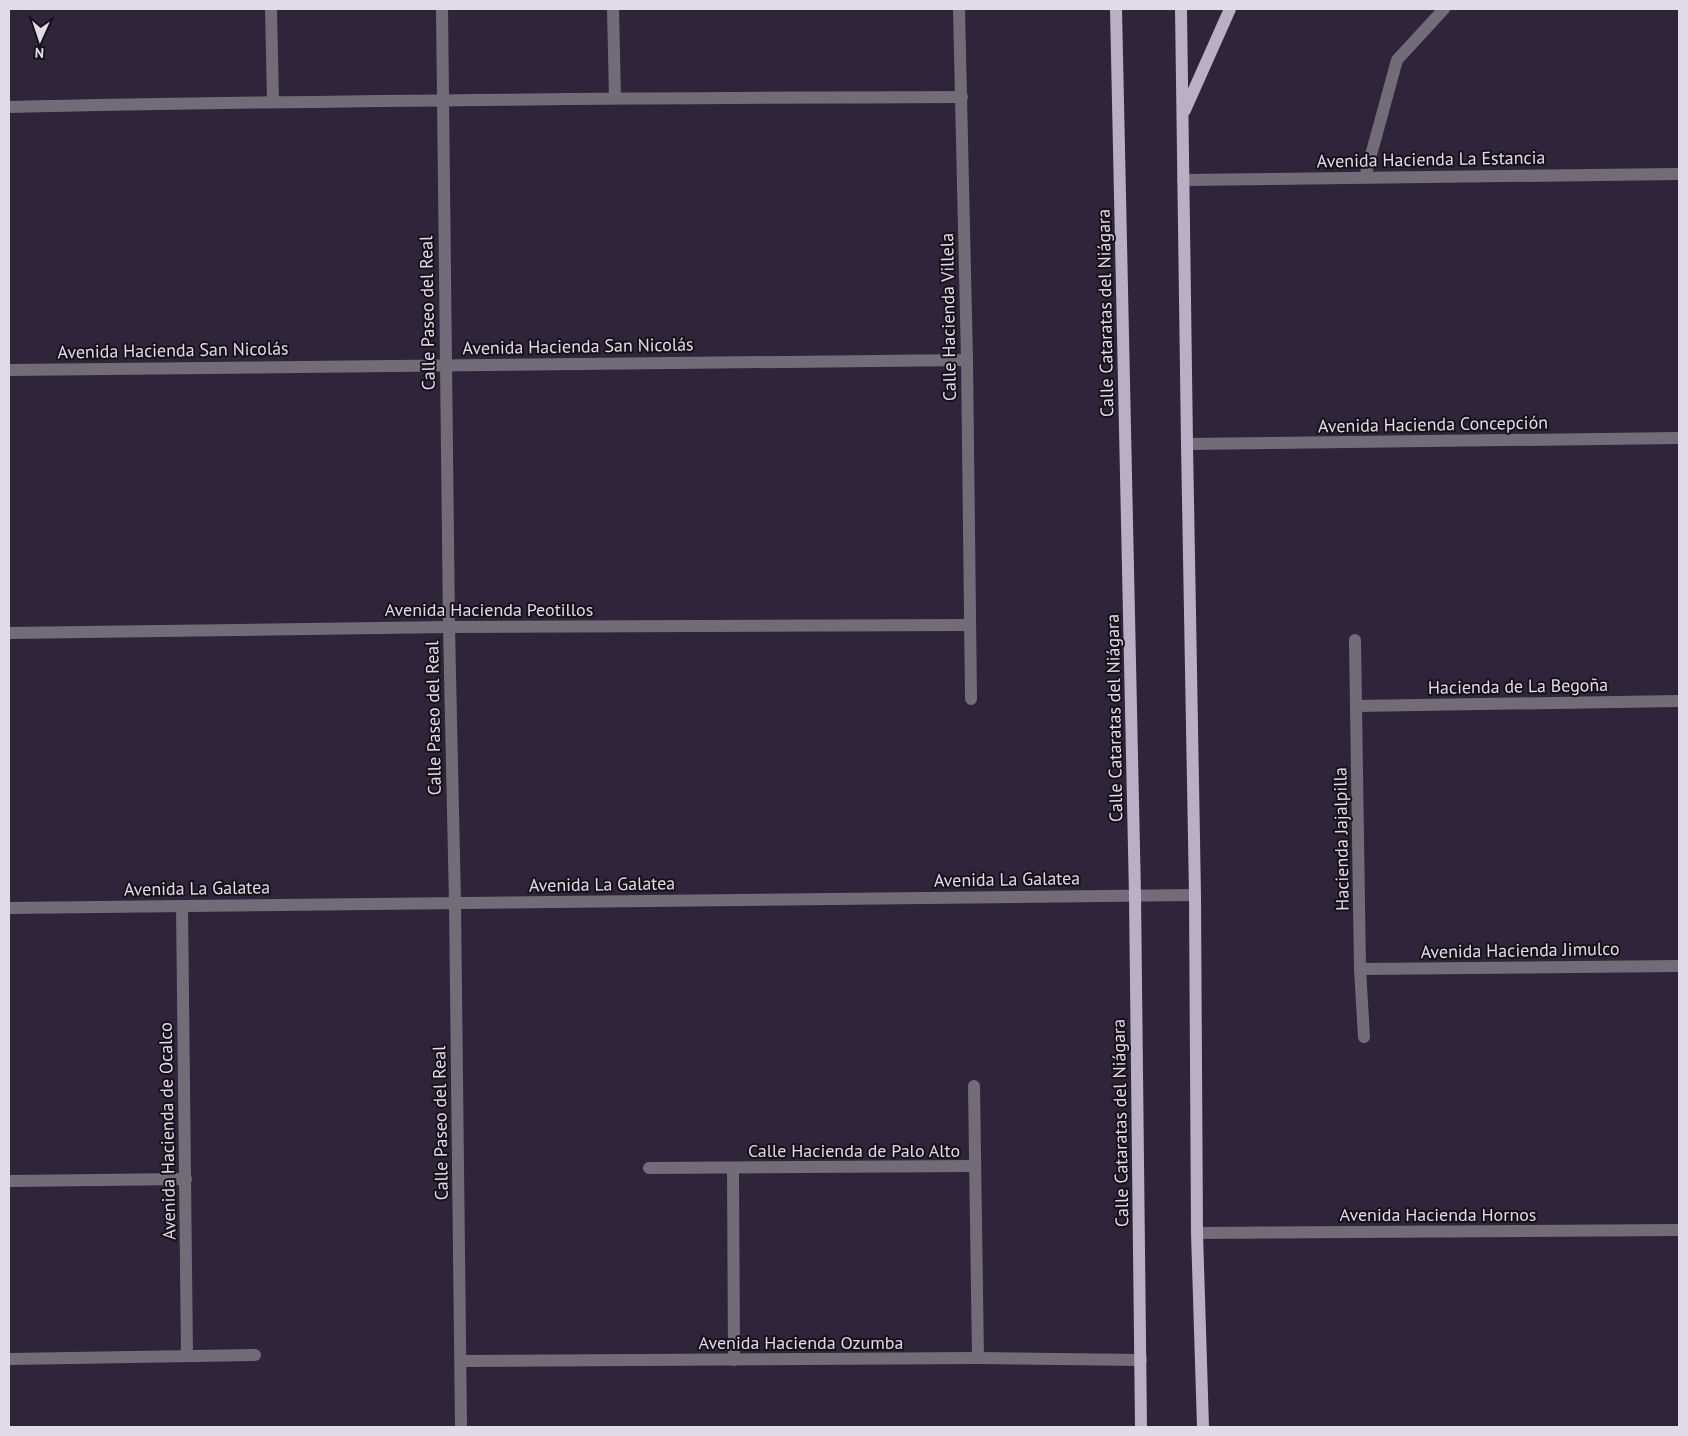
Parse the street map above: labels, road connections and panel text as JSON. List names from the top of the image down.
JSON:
{
  "streets": {
    "main road": ["Calle Cataratas del Niágara"],
    "street": [
      "Avenida Hacienda La Estancia",
      "Calle Paseo del Real",
      "Calle Hacienda Villela",
      "Avenida Hacienda San Nicolás",
      "Avenida Hacienda Concepción",
      "Avenida Hacienda Peotillos",
      "Hacienda de La Begoña",
      "Hacienda Jajalpilla",
      "Avenida La Galatea",
      "Avenida Hacienda Jimulco",
      "Avenida Hacienda de Ocalco",
      "Calle Hacienda de Palo Alto",
      "Avenida Hacienda Hornos",
      "Avenida Hacienda Ozumba"
    ]
  },
  "crossings": [
    ["Calle Paseo del Real", "Avenida Hacienda San Nicolás"],
    ["Calle Paseo del Real", "Avenida Hacienda Peotillos"],
    ["Calle Paseo del Real", "Avenida La Galatea"],
    ["Calle Paseo del Real", "Avenida Hacienda Ozumba"],
    ["Calle Cataratas del Niágara", "Avenida La Galatea"],
    ["Calle Cataratas del Niágara", "Avenida Hacienda Ozumba"],
    ["Calle Hacienda Villela", "Avenida Hacienda San Nicolás"],
    ["Calle Hacienda Villela", "Avenida Hacienda Peotillos"],
    ["Hacienda de La Begoña", "Hacienda Jajalpilla"],
    ["Hacienda Jajalpilla", "Avenida Hacienda Jimulco"],
    ["Avenida La Galatea", "Avenida Hacienda de Ocalco"],
    ["Calle Hacienda de Palo Alto", "Avenida Hacienda Ozumba"]
  ],
  "north": "bottom"
}
